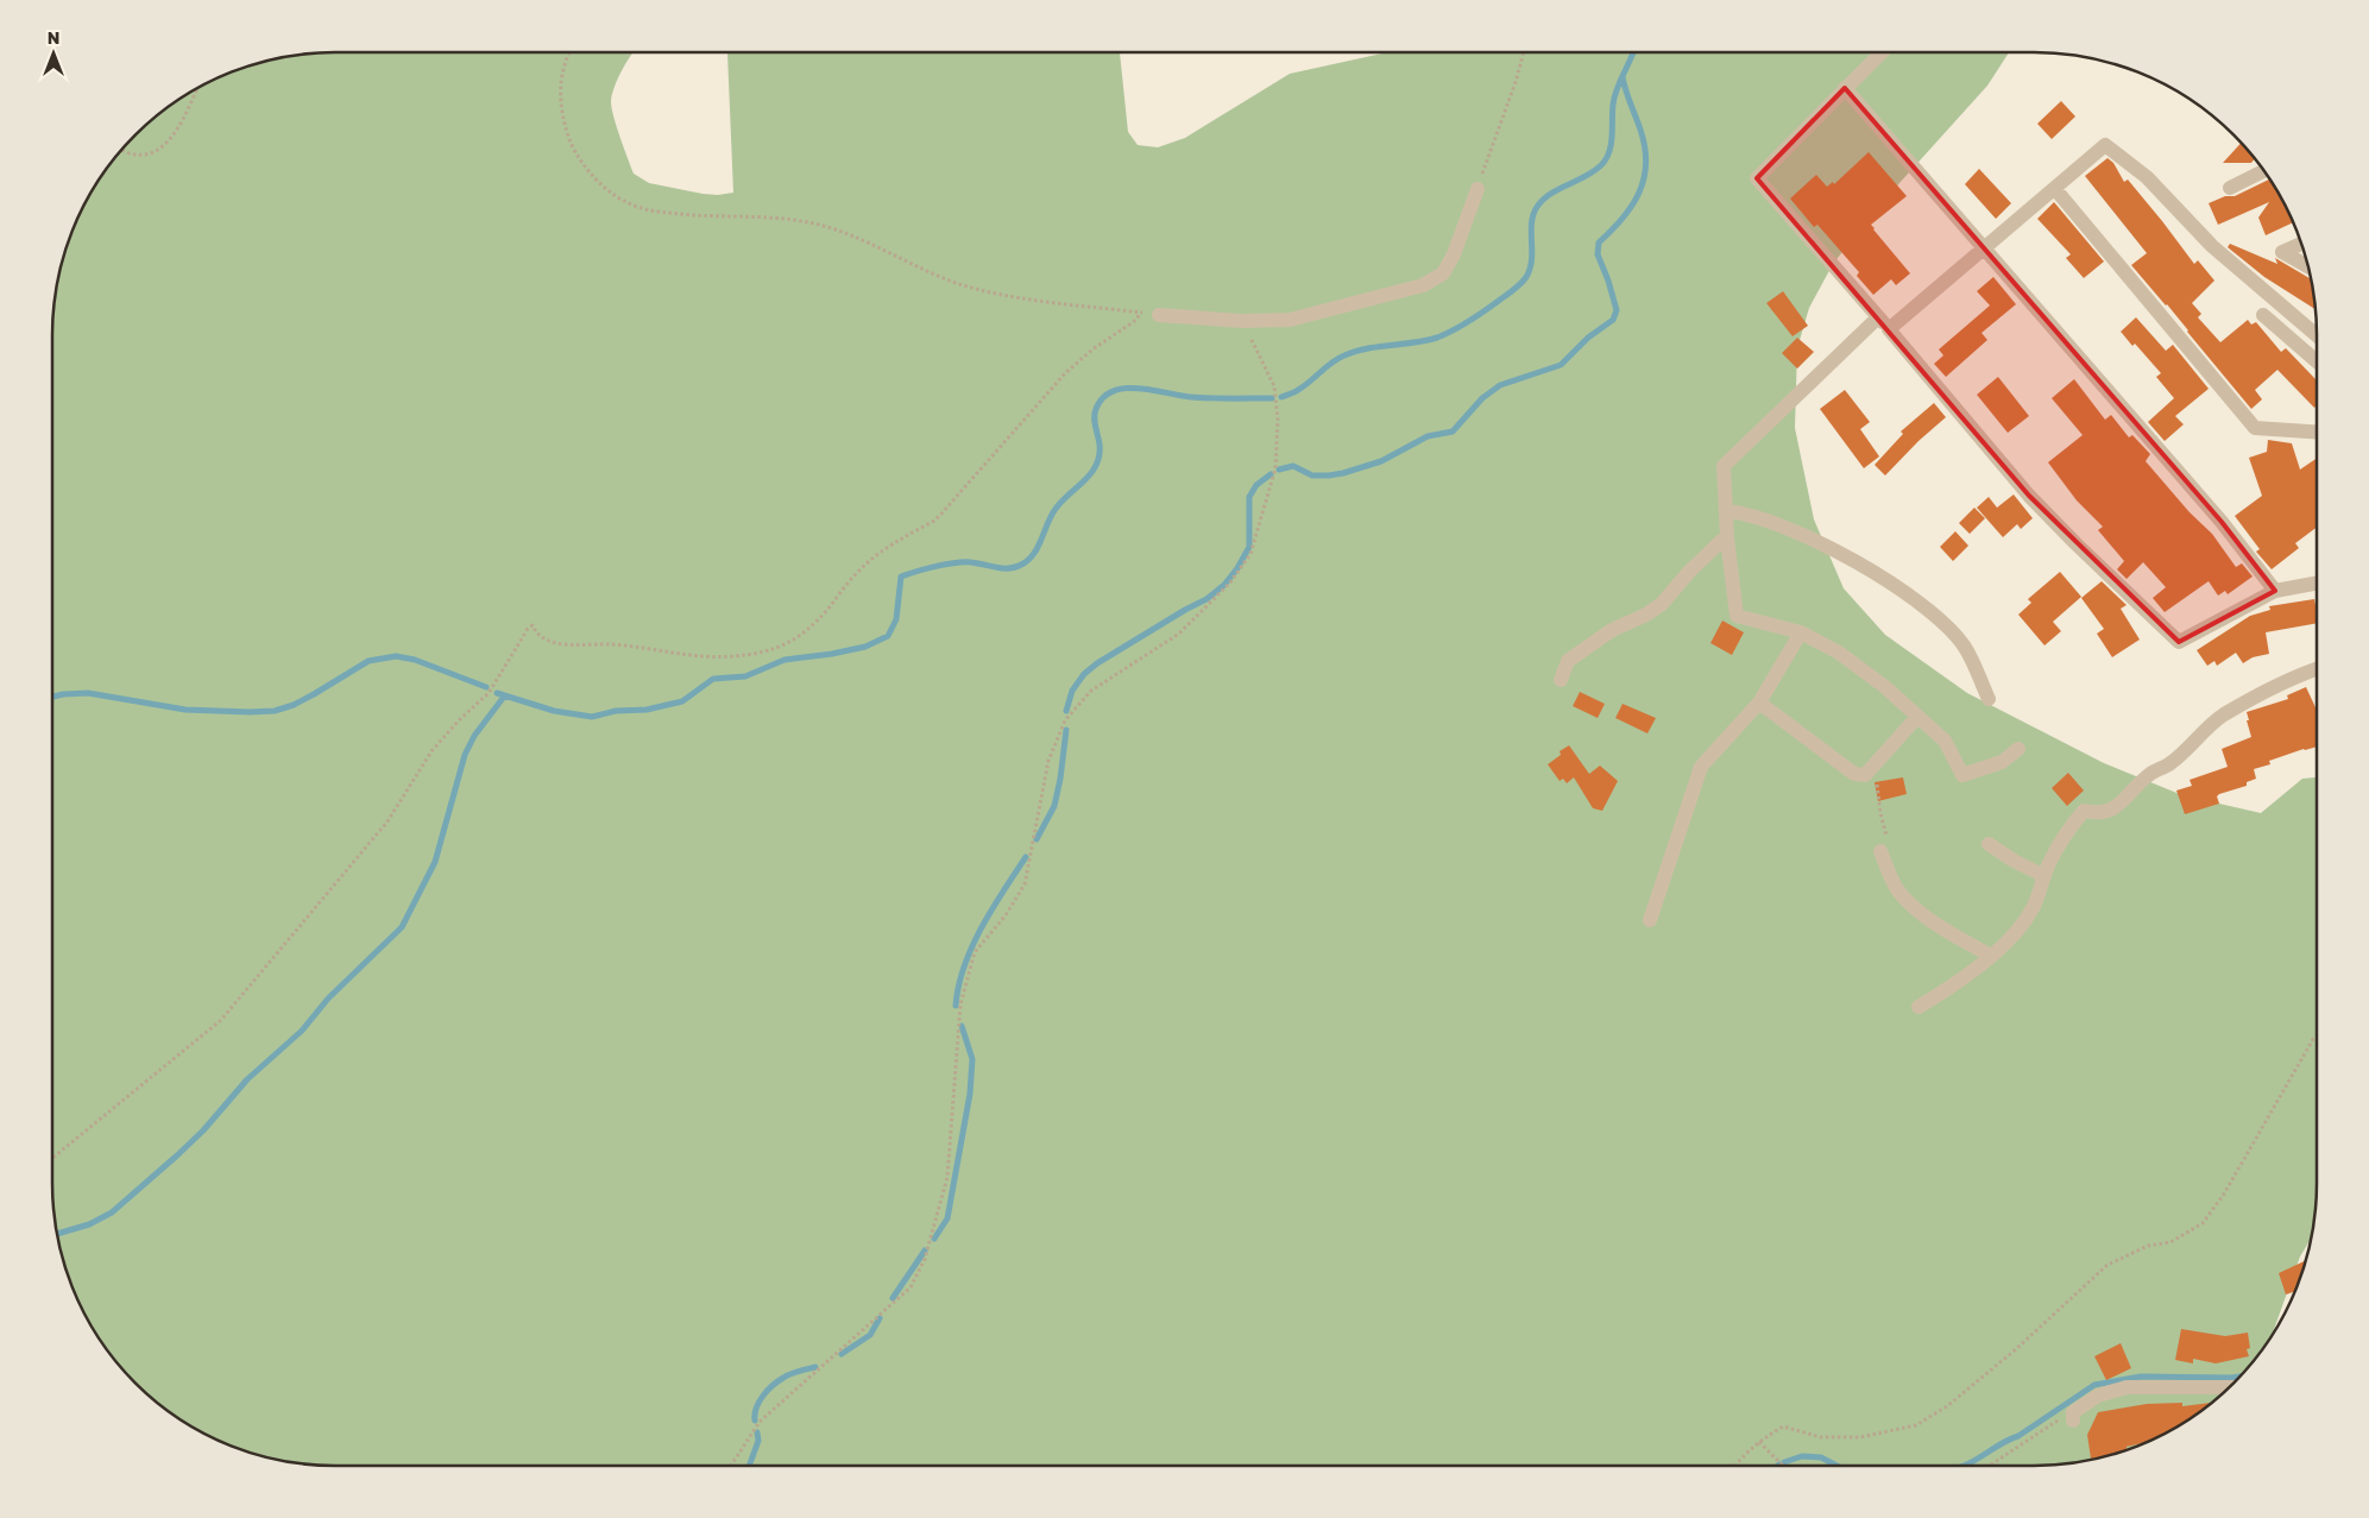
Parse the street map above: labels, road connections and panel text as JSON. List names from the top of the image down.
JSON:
{
  "north": "top"
}
